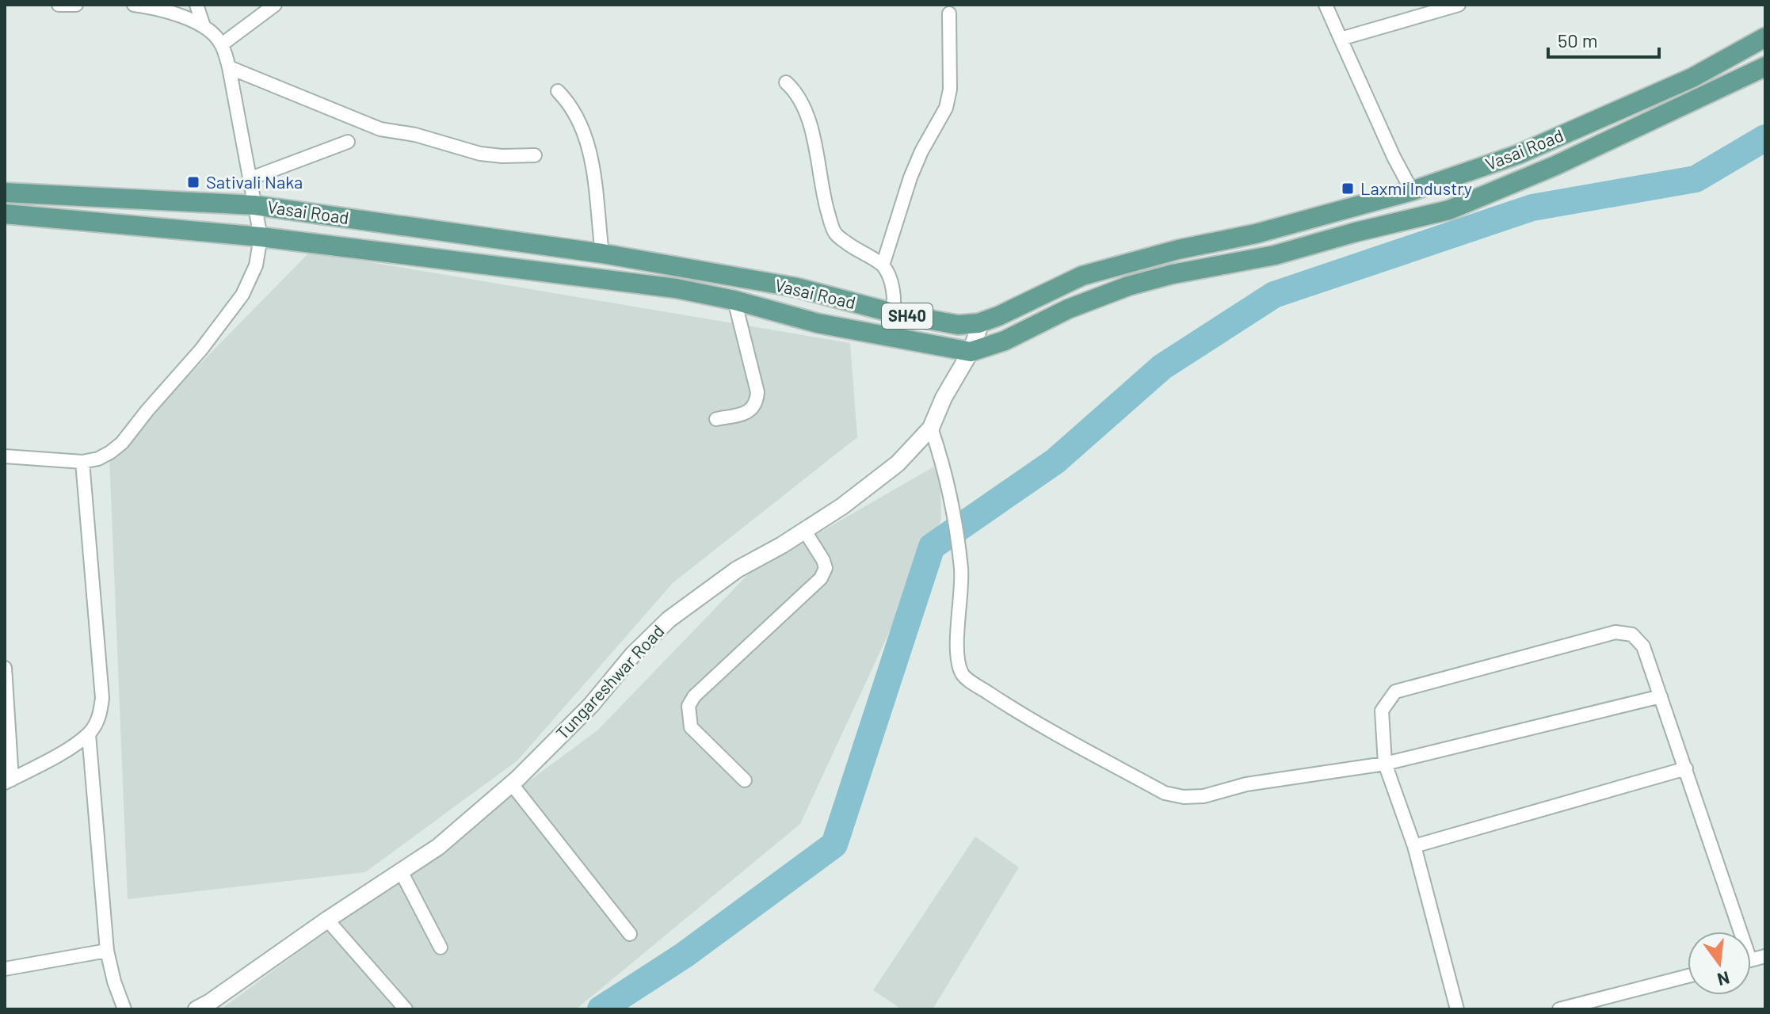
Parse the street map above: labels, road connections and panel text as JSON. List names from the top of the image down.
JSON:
{
  "streets": {
    "main road": ["Vasai Road", "SH40"],
    "street": ["Tungareshwar Road"]
  },
  "crossings": [
    ["Vasai Road", "Tungareshwar Road"]
  ],
  "places": {
    "transit": ["Sativali Naka", "Laxmi Industry"]
  },
  "scale_bar": "50 m",
  "north": "bottom"
}
